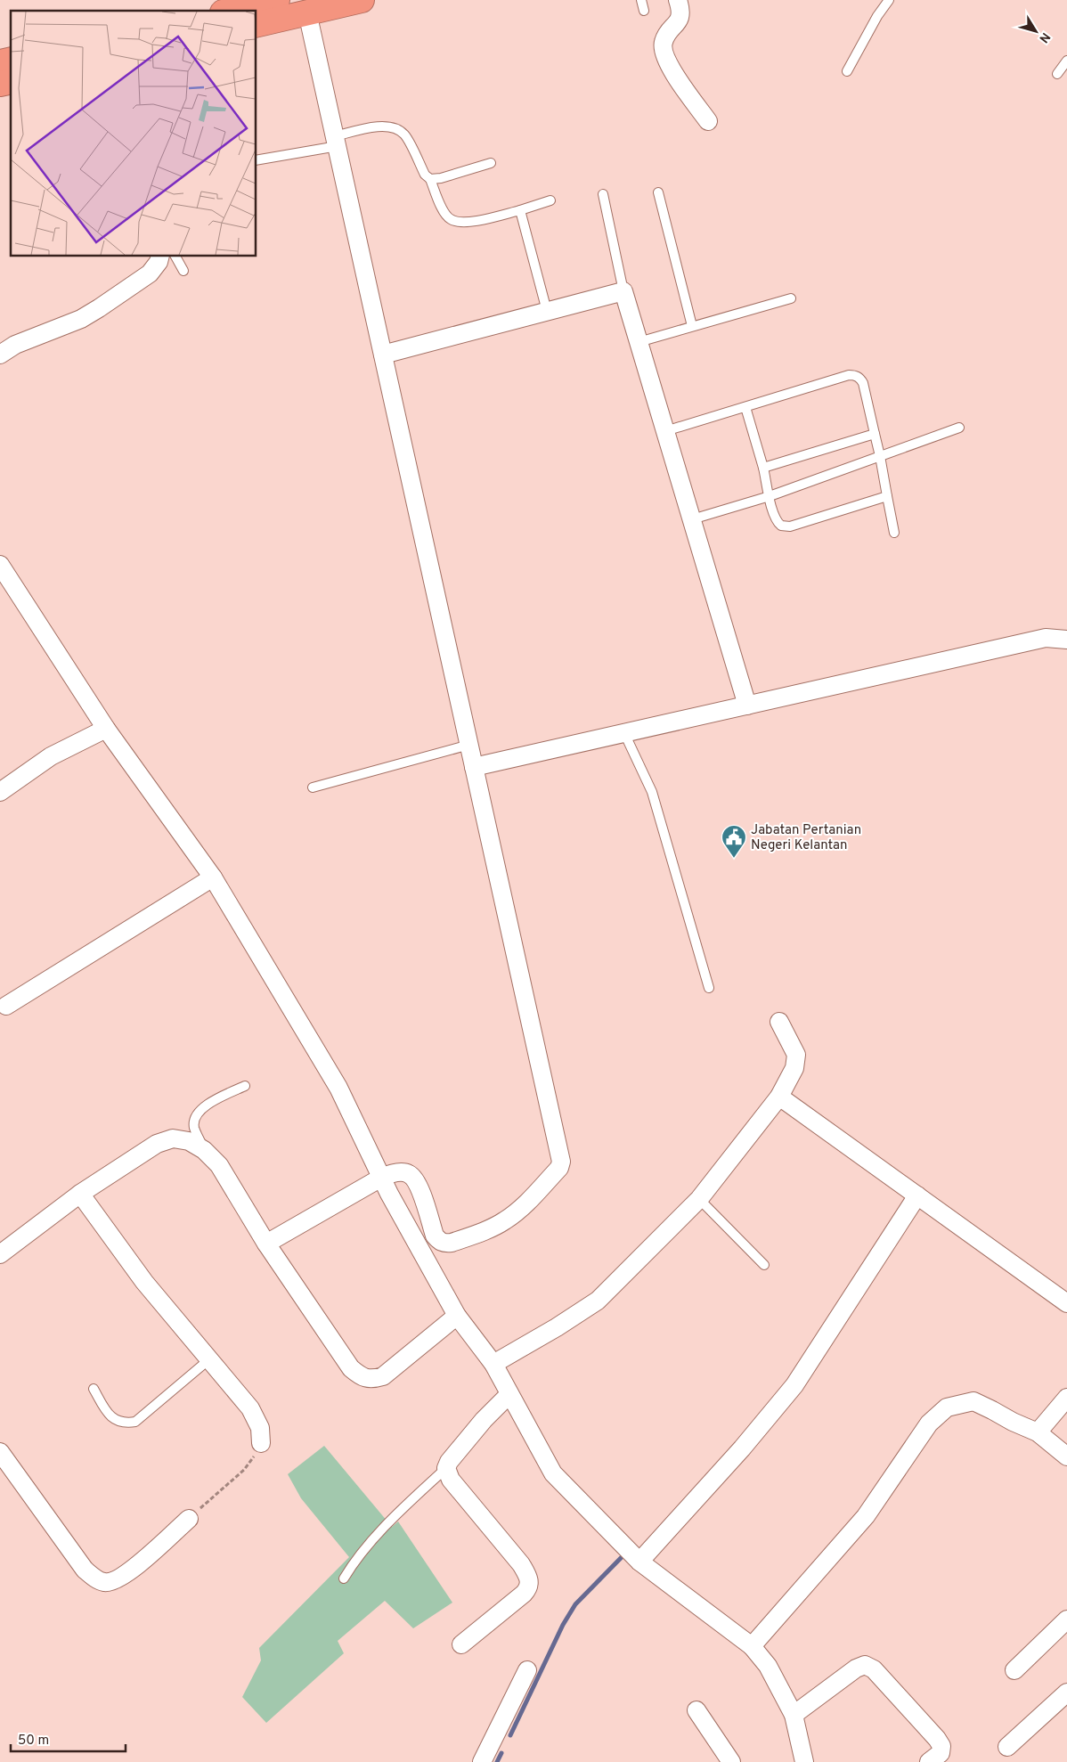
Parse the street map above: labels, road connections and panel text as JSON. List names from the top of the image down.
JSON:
{
  "places": {
    "public building": ["Jabatan Pertanian Negeri Kelantan"]
  },
  "scale_bar": "50 m",
  "north": "bottom right"
}
